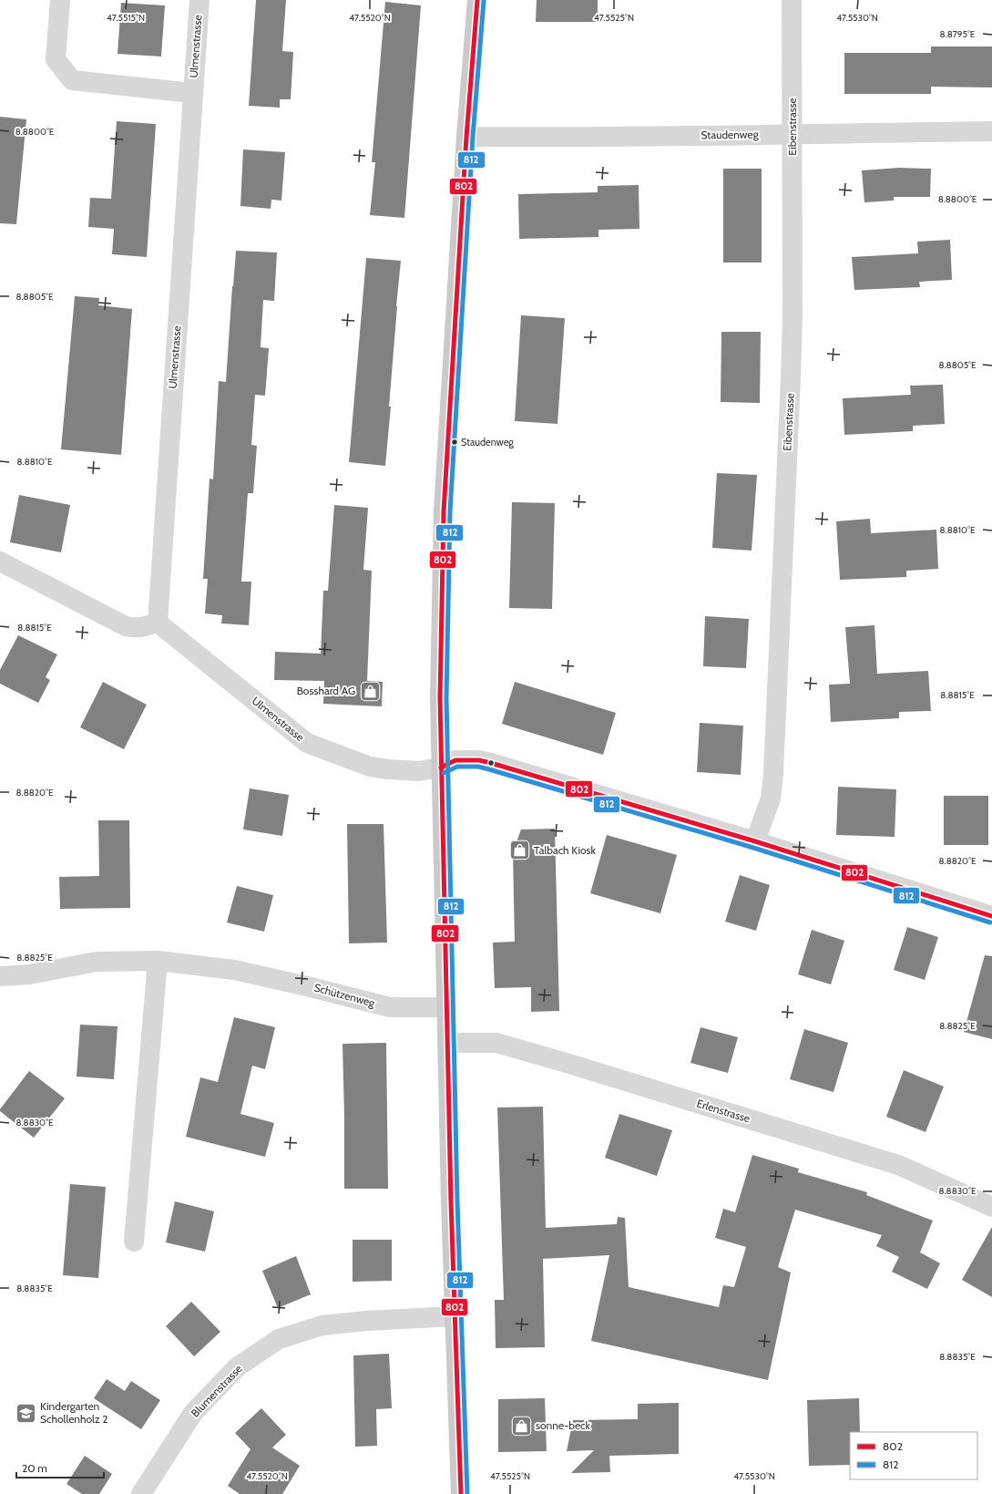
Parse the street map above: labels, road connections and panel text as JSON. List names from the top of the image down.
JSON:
{
  "streets": {
    "street": [
      "Ulmenstrasse",
      "Eibenstrasse",
      "Staudenweg",
      "Schützenweg",
      "Erlenstrasse",
      "Blumenstrasse"
    ]
  },
  "crossings": [
    ["Ulmenstrasse", "Eibenstrasse"],
    ["Eibenstrasse", "Staudenweg"]
  ],
  "places": {
    "other": ["Staudenweg"],
    "shop": ["Bosshard AG", "Talbach Kiosk", "sonne-beck"],
    "school or university": ["Kindergarten Schollenholz 2"]
  },
  "lines": ["transit line 802", "transit line 812"],
  "legend": ["802", "812"],
  "scale_bar": "20 m",
  "coordinates": [
    "47.5515°N",
    "47.5520°N",
    "47.5525°N",
    "47.5530°N",
    "8.8795°E",
    "8.8800°E",
    "8.8805°E",
    "8.8810°E",
    "8.8815°E",
    "8.8820°E",
    "8.8825°E",
    "8.8830°E",
    "8.8835°E"
  ]
}
